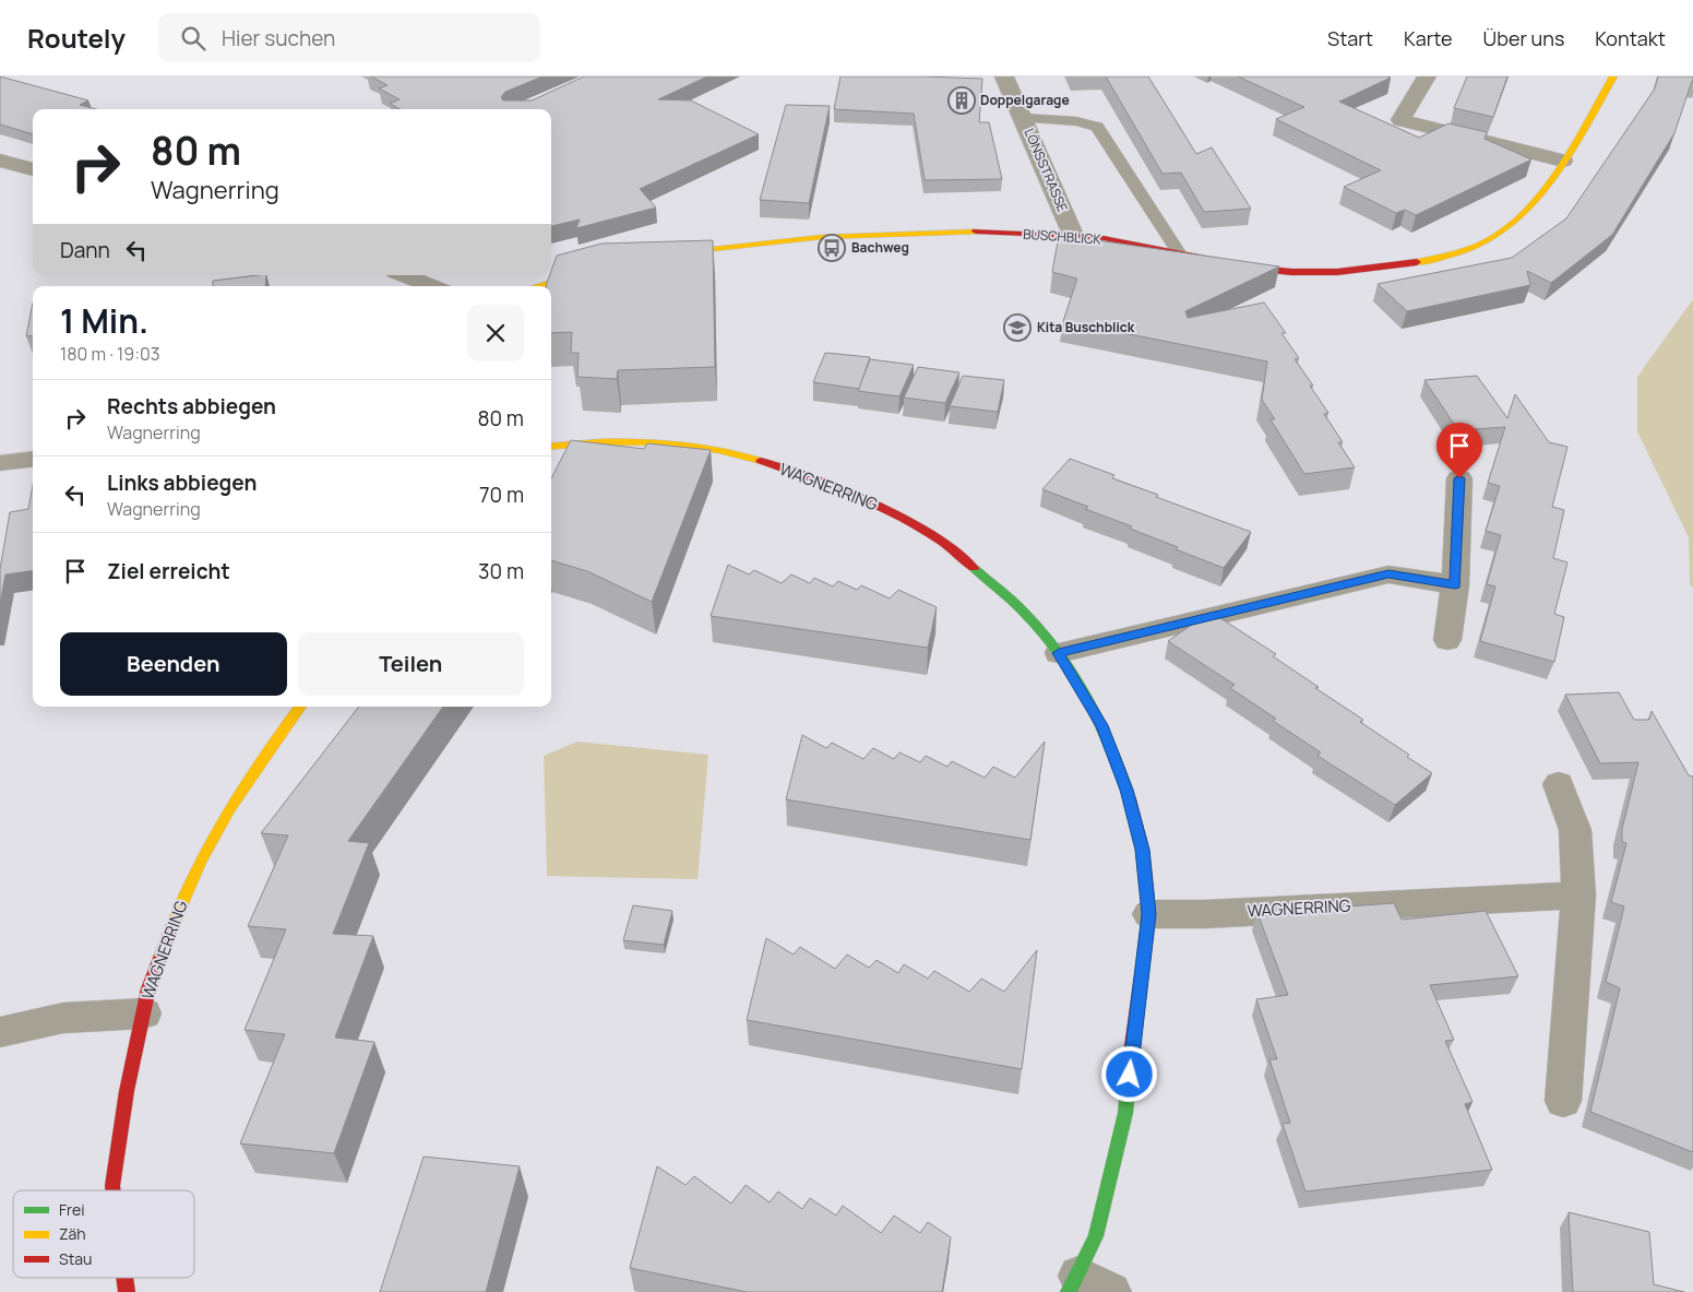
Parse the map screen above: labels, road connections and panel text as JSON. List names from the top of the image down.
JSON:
{
  "streets": {
    "street": ["LÖNSSTRASSE", "BUSCHBLICK", "WAGNERRING"]
  },
  "crossings": [
    ["LÖNSSTRASSE", "BUSCHBLICK"]
  ],
  "places": {
    "building": ["Doppelgarage"],
    "bus stop": ["Bachweg"],
    "school or university": ["Kita Buschblick"]
  },
  "legend": ["Frei", "Zäh", "Stau"],
  "page": {
    "header": "Routely",
    "search": "Hier suchen",
    "nav": [
      "Start",
      "Karte",
      "Über uns",
      "Kontakt"
    ],
    "turn": ["80 m", "Wagnerring"],
    "then": "Dann",
    "heading": ["1 Min.", "180 m · 19:03"],
    "list": [
      {
        "name": "Rechts abbiegen",
        "note": "Wagnerring",
        "value": "80 m"
      },
      {
        "name": "Links abbiegen",
        "note": "Wagnerring",
        "value": "70 m"
      },
      {
        "name": "Ziel erreicht",
        "value": "30 m"
      }
    ],
    "buttons": ["Beenden", "Teilen"]
  }
}
